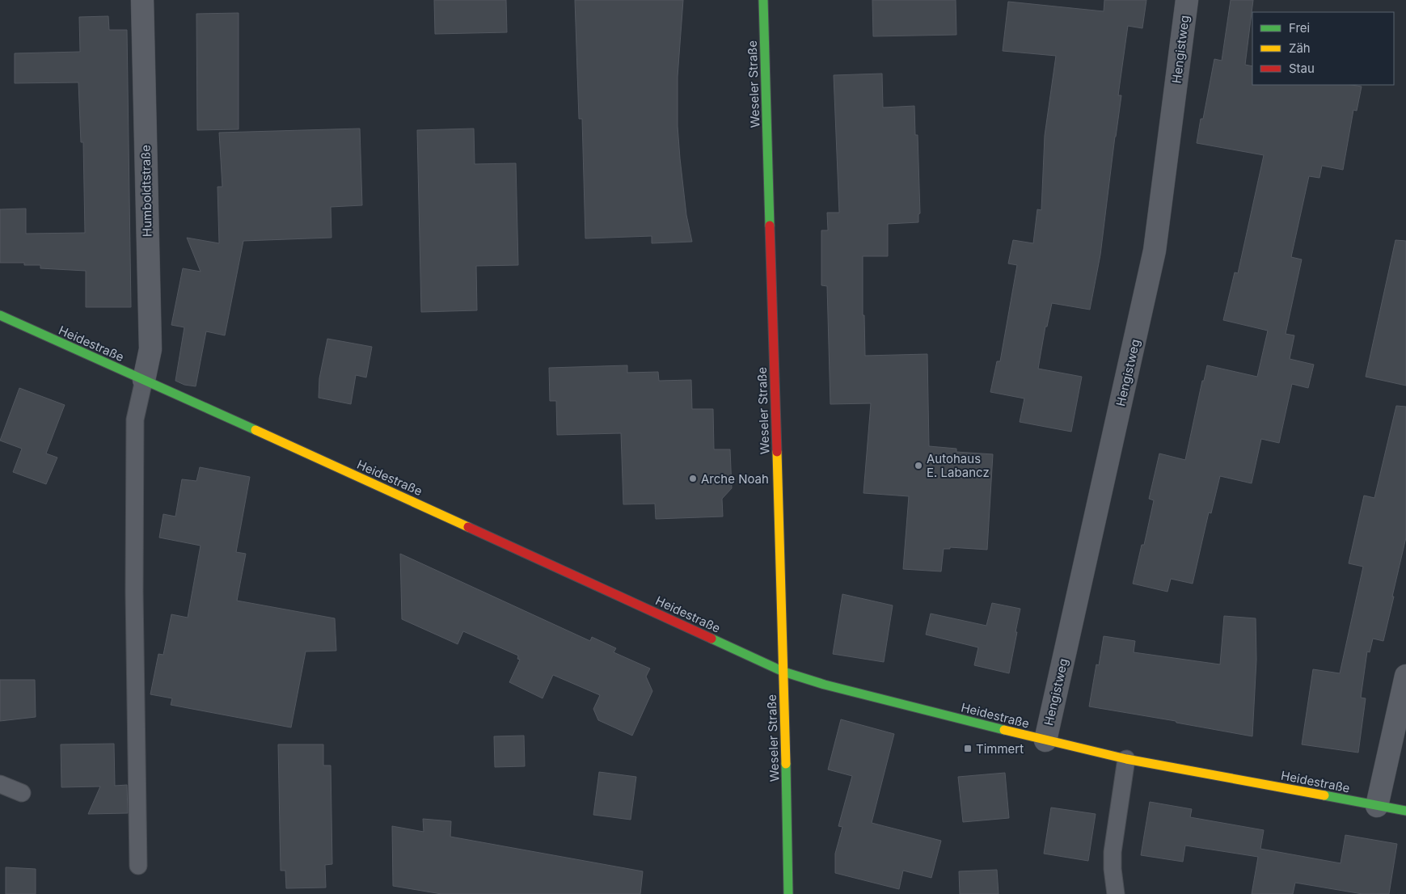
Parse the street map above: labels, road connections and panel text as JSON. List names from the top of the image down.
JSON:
{
  "streets": {
    "street": [
      "Hengistweg",
      "Weseler Straße",
      "Humboldtstraße",
      "Heidestraße"
    ]
  },
  "crossings": [
    ["Hengistweg", "Heidestraße"],
    ["Weseler Straße", "Heidestraße"],
    ["Humboldtstraße", "Heidestraße"]
  ],
  "places": {
    "other": ["Autohaus E. Labancz", "Arche Noah"],
    "transit": ["Timmert"]
  },
  "legend": ["Frei", "Zäh", "Stau"]
}
